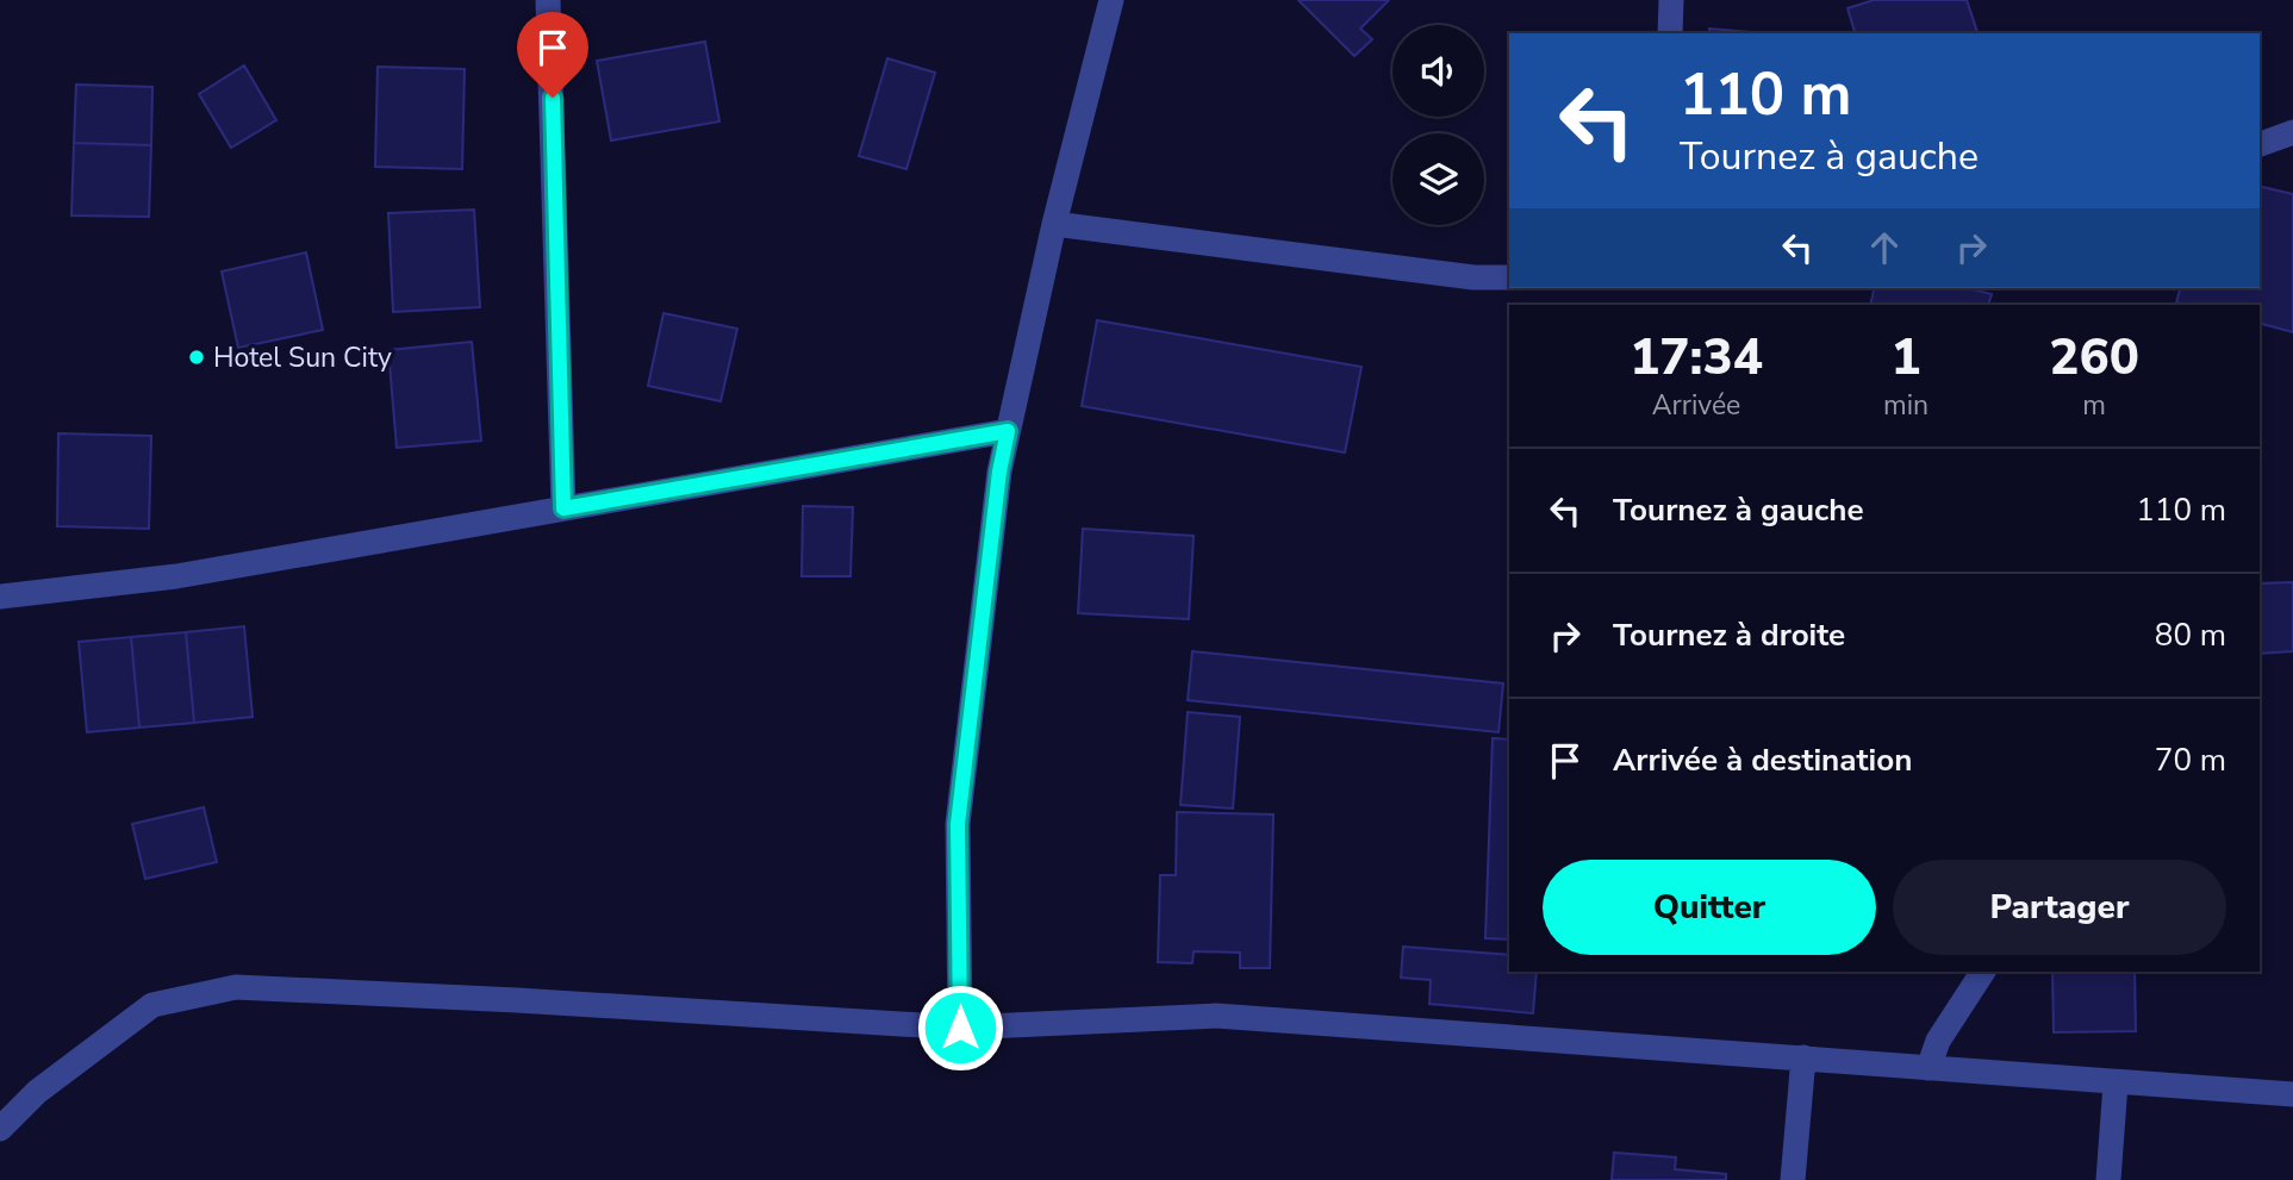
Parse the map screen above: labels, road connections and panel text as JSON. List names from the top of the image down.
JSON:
{
  "places": ["Hotel Sun City"],
  "page": {
    "turn": ["110 m", "Tournez à gauche"],
    "eta": [
      "17:34",
      "Arrivée",
      "1",
      "min",
      "260",
      "m"
    ],
    "list": [
      {
        "name": "Tournez à gauche",
        "value": "110 m"
      },
      {
        "name": "Tournez à droite",
        "value": "80 m"
      },
      {
        "name": "Arrivée à destination",
        "value": "70 m"
      }
    ],
    "buttons": ["Quitter", "Partager"]
  }
}
